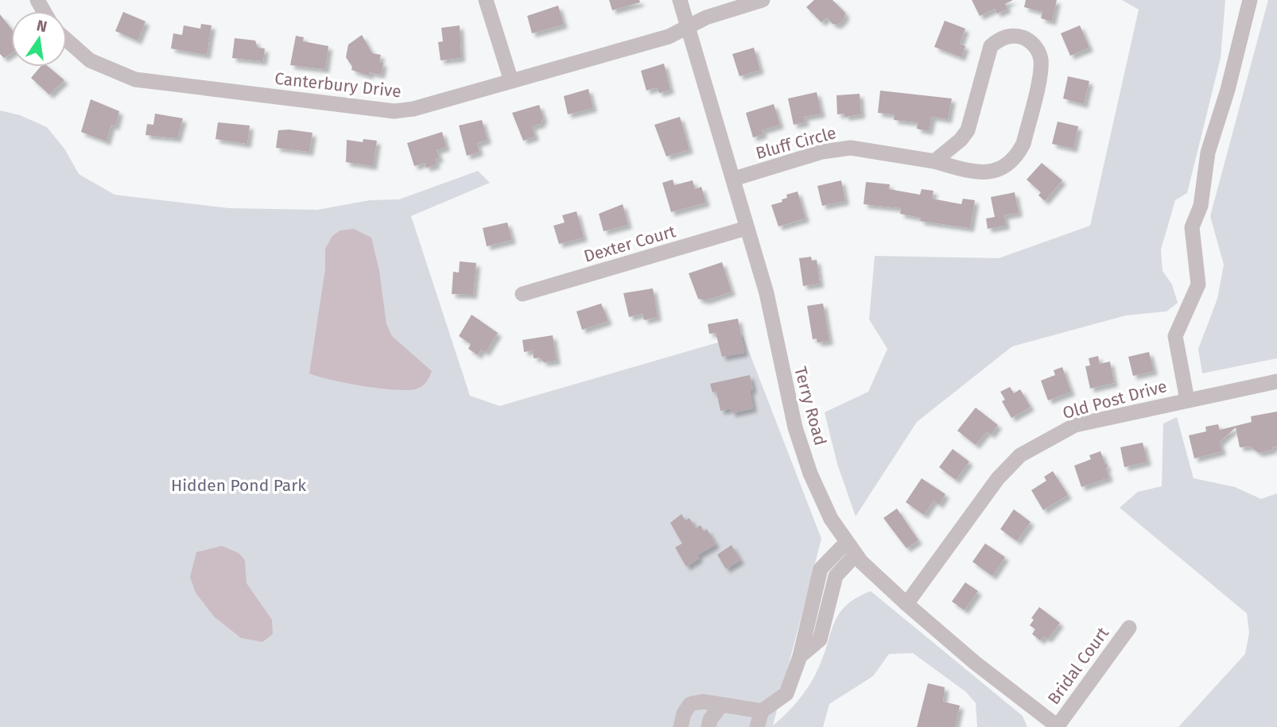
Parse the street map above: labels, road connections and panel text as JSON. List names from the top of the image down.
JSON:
{
  "streets": {
    "street": [
      "Canterbury Drive",
      "Bluff Circle",
      "Dexter Court",
      "Old Post Drive",
      "Terry Road",
      "Bridal Court"
    ]
  },
  "crossings": [
    ["Canterbury Drive", "Terry Road"],
    ["Bluff Circle", "Terry Road"],
    ["Dexter Court", "Terry Road"],
    ["Old Post Drive", "Terry Road"],
    ["Terry Road", "Bridal Court"]
  ],
  "parks": ["Hidden Pond Park"],
  "north": "top"
}
